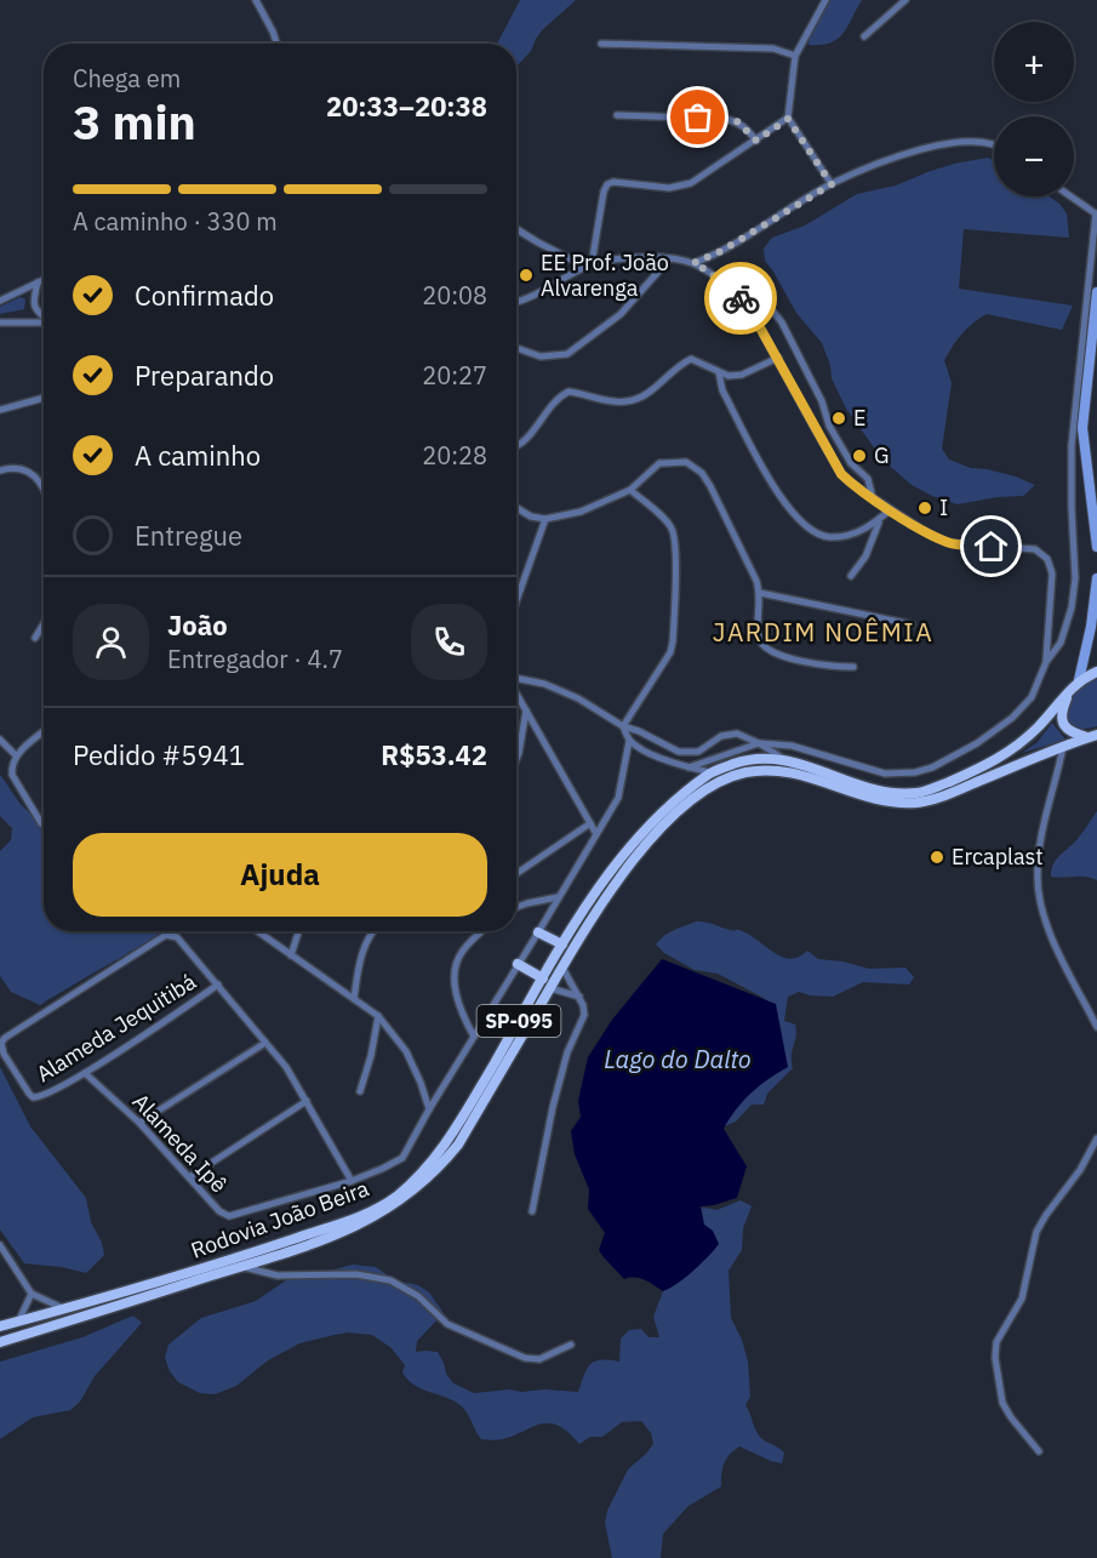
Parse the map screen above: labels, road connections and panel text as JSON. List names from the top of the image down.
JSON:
{
  "streets": {
    "main road": ["SP-095", "Rodovia João Beira"],
    "street": ["Alameda Jequitibá", "Alameda Ipê"]
  },
  "crossings": [
    ["Alameda Jequitibá", "Alameda Ipê"]
  ],
  "districts": ["JARDIM NOÊMIA"],
  "water": ["Lago do Dalto"],
  "places": [
    "EE Prof. João Alvarenga",
    "E",
    "G",
    "I",
    "Ercaplast"
  ],
  "page": {
    "map_buttons": ["+", "−"],
    "heading": ["3 min", "Chega em", "20:33–20:38"],
    "panel": [
      "João",
      "Entregador · 4.7",
      "Pedido #5941",
      "R$53.42"
    ],
    "bar": "A caminho · 330 m",
    "list": [
      ["Confirmado", "20:08"],
      ["Preparando", "20:27"],
      ["A caminho", "20:28"],
      "Entregue"
    ],
    "buttons": "Ajuda"
  }
}
